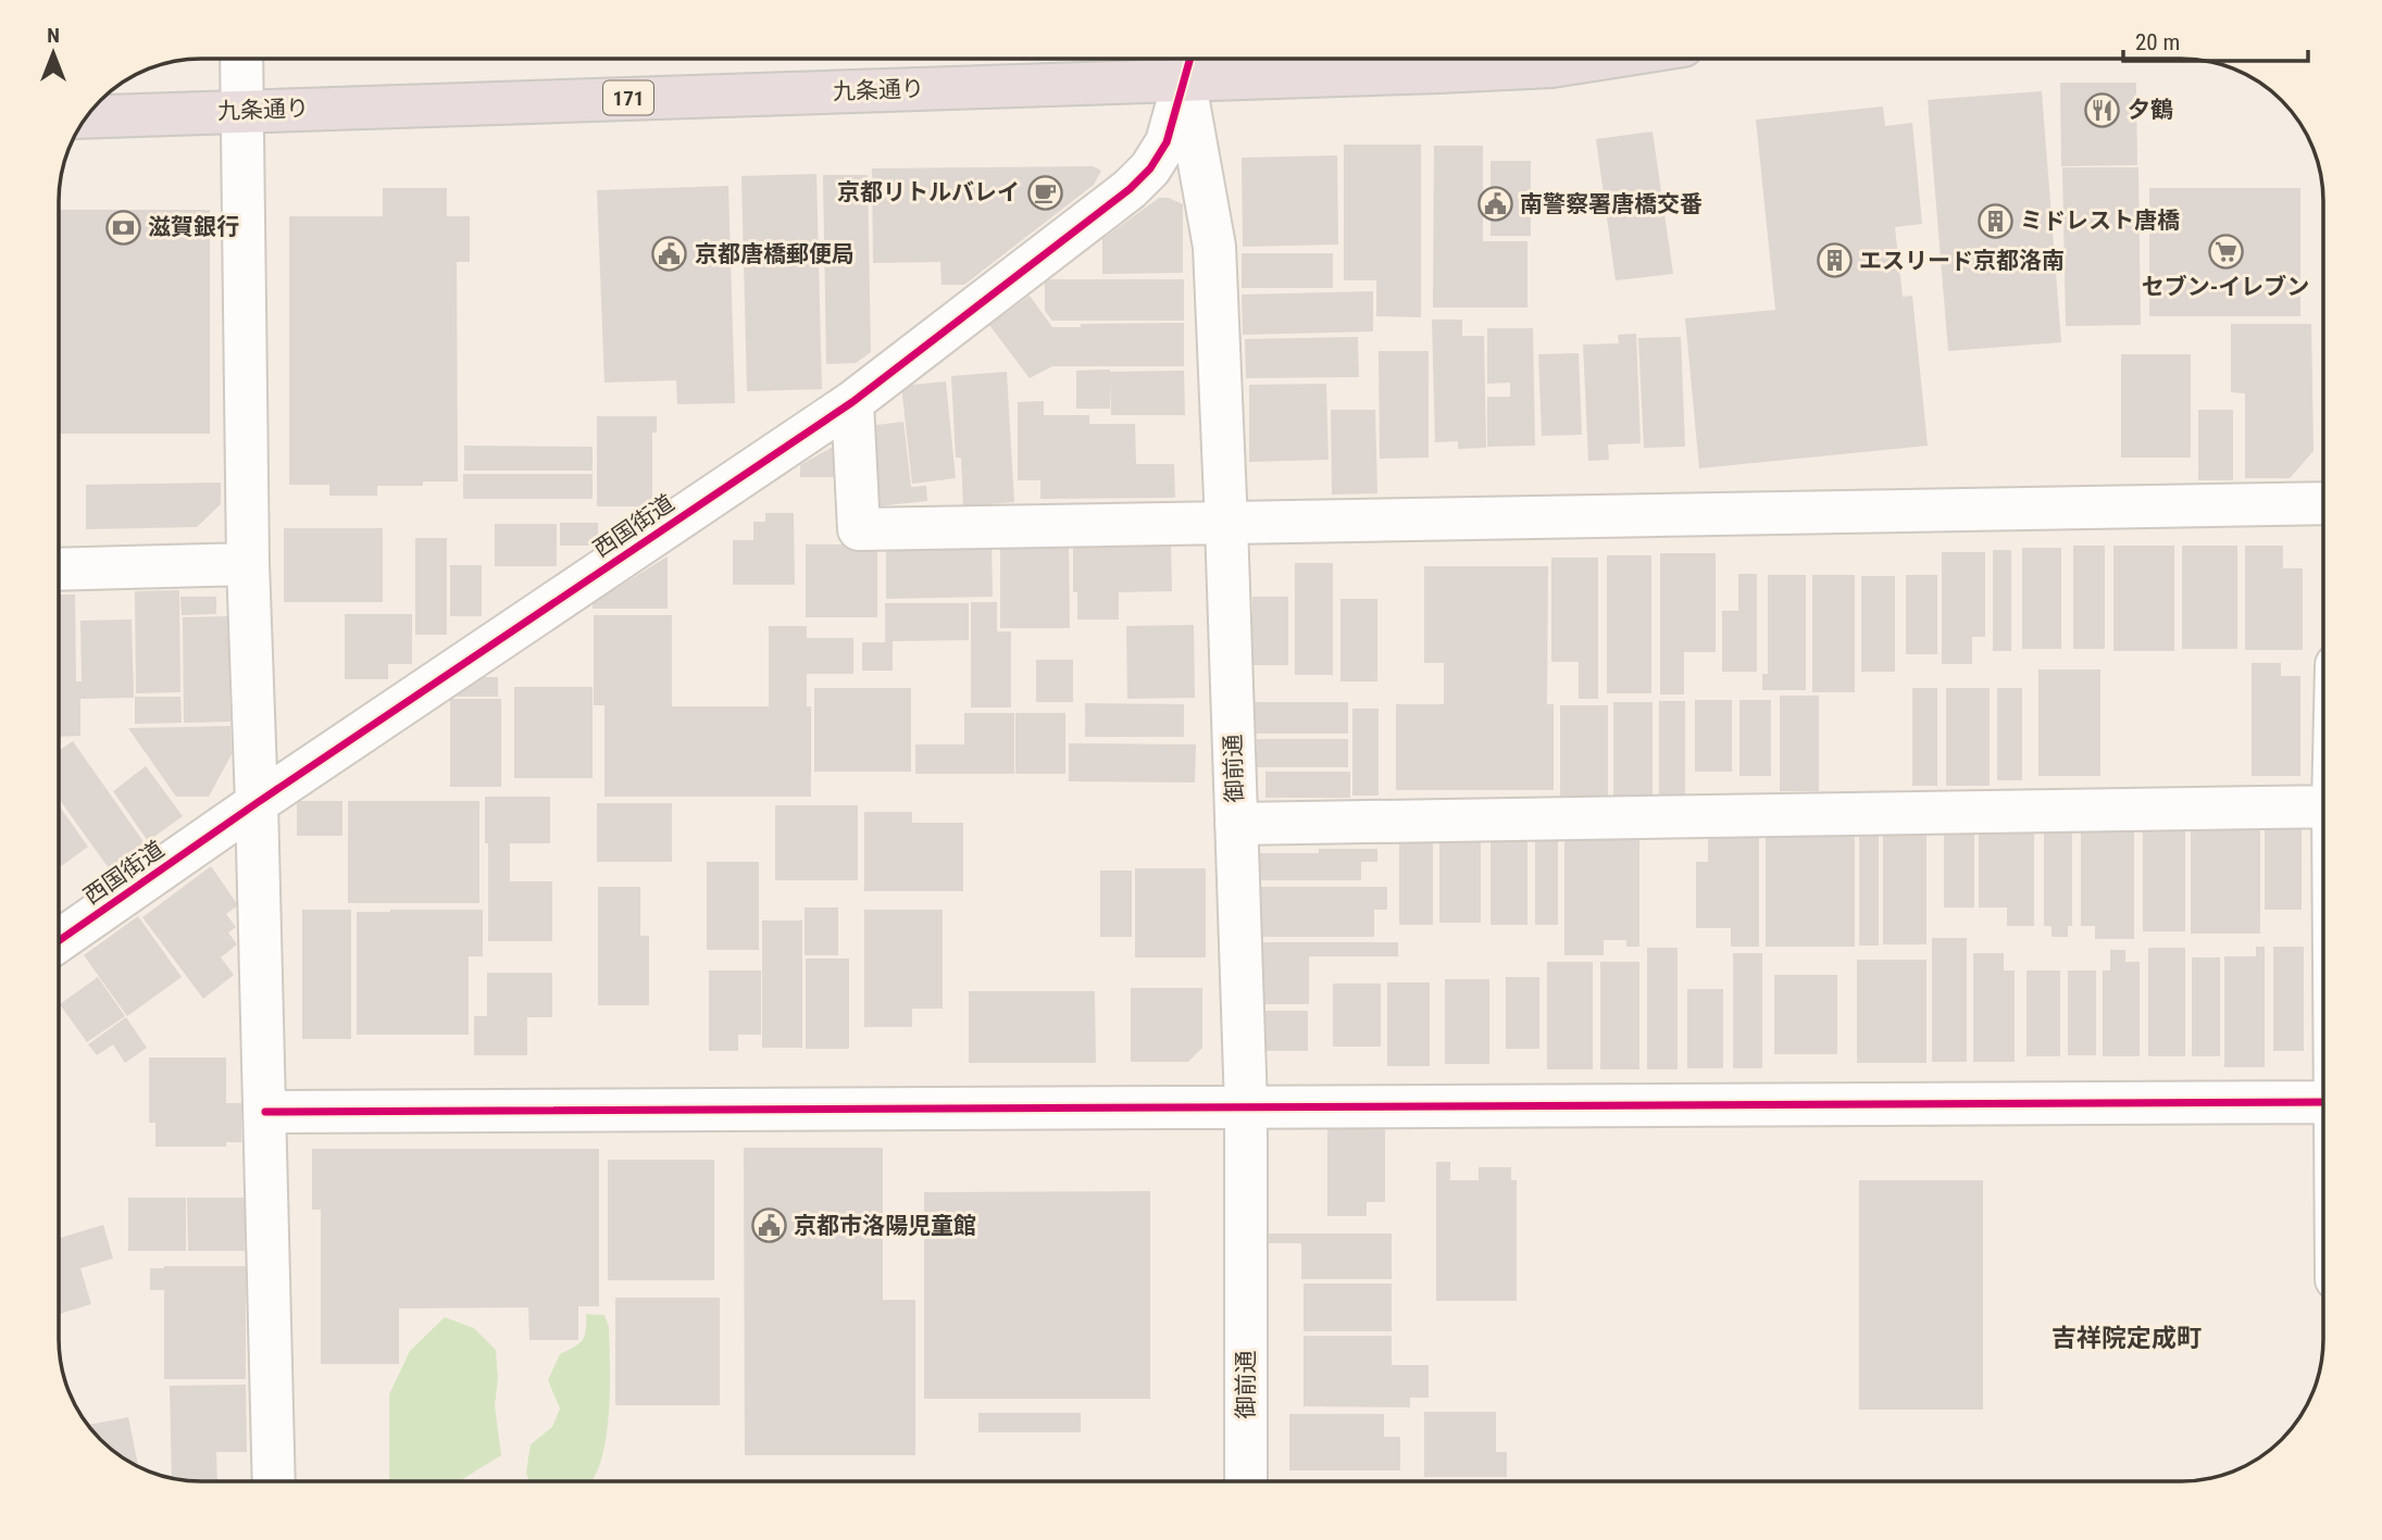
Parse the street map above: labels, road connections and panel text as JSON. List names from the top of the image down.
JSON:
{
  "streets": {
    "highway": ["九条通り", "171"],
    "street": ["西国街道", "御前通"]
  },
  "crossings": [
    ["九条通り", "西国街道"],
    ["九条通り", "御前通"],
    ["西国街道", "御前通"]
  ],
  "districts": ["吉祥院定成町"],
  "places": {
    "restaurant": ["夕鶴"],
    "cafe": ["京都リトルバレイ"],
    "public building": ["南警察署唐橋交番", "京都唐橋郵便局", "京都市洛陽児童館"],
    "building": ["ミドレスト唐橋", "エスリード京都洛南"],
    "bank": ["滋賀銀行"],
    "supermarket": ["セブン-イレブン"]
  },
  "scale_bar": "20 m",
  "north": "top"
}
